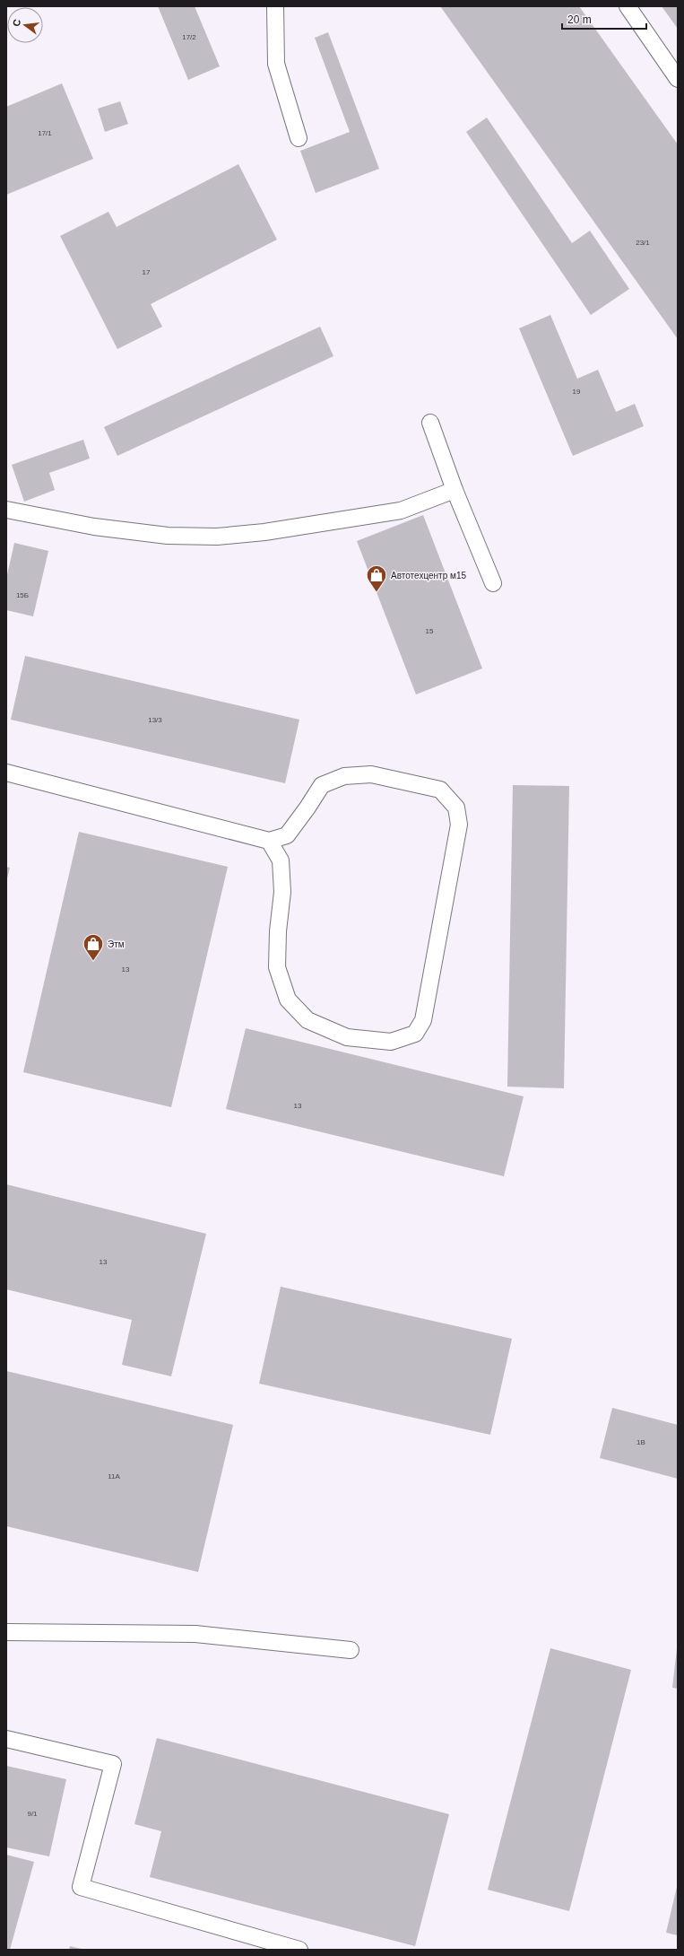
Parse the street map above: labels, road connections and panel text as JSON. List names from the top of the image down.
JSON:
{
  "places": {
    "shop": ["Автотехцентр м15", "Этм"]
  },
  "house_numbers": [
    "17/2",
    "17/1",
    "23/1",
    "17",
    "19",
    "15Б",
    "15",
    "13/3",
    "13",
    "13",
    "13",
    "1В",
    "11А",
    "9/1"
  ],
  "scale_bar": "20 m",
  "north": "left"
}
